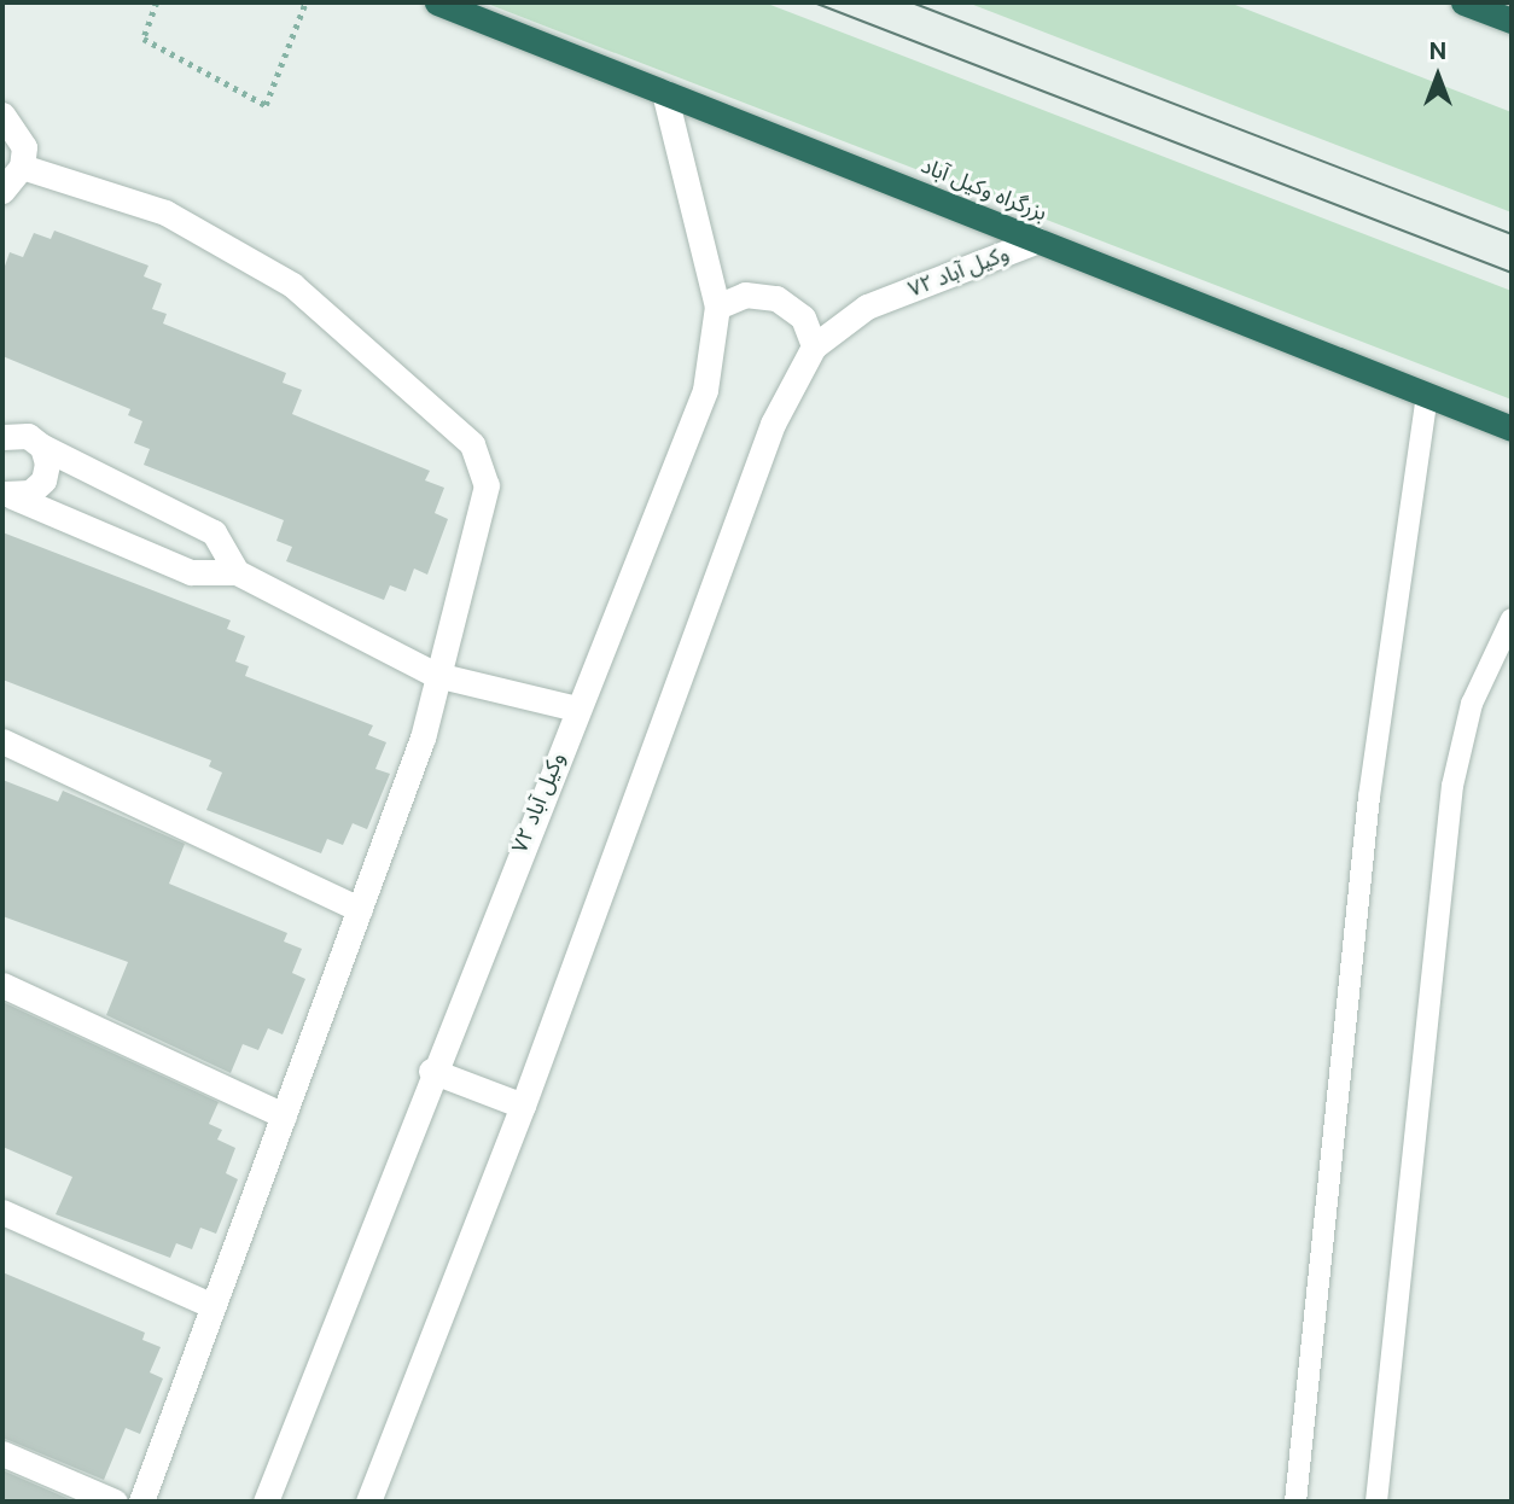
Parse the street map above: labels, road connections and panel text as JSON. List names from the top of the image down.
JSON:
{
  "streets": {
    "highway": ["بزرگراه وکیل آباد"],
    "street": ["۷۲ وکیل آباد"]
  },
  "crossings": [
    ["بزرگراه وکیل آباد", "۷۲ وکیل آباد"]
  ],
  "north": "top"
}
